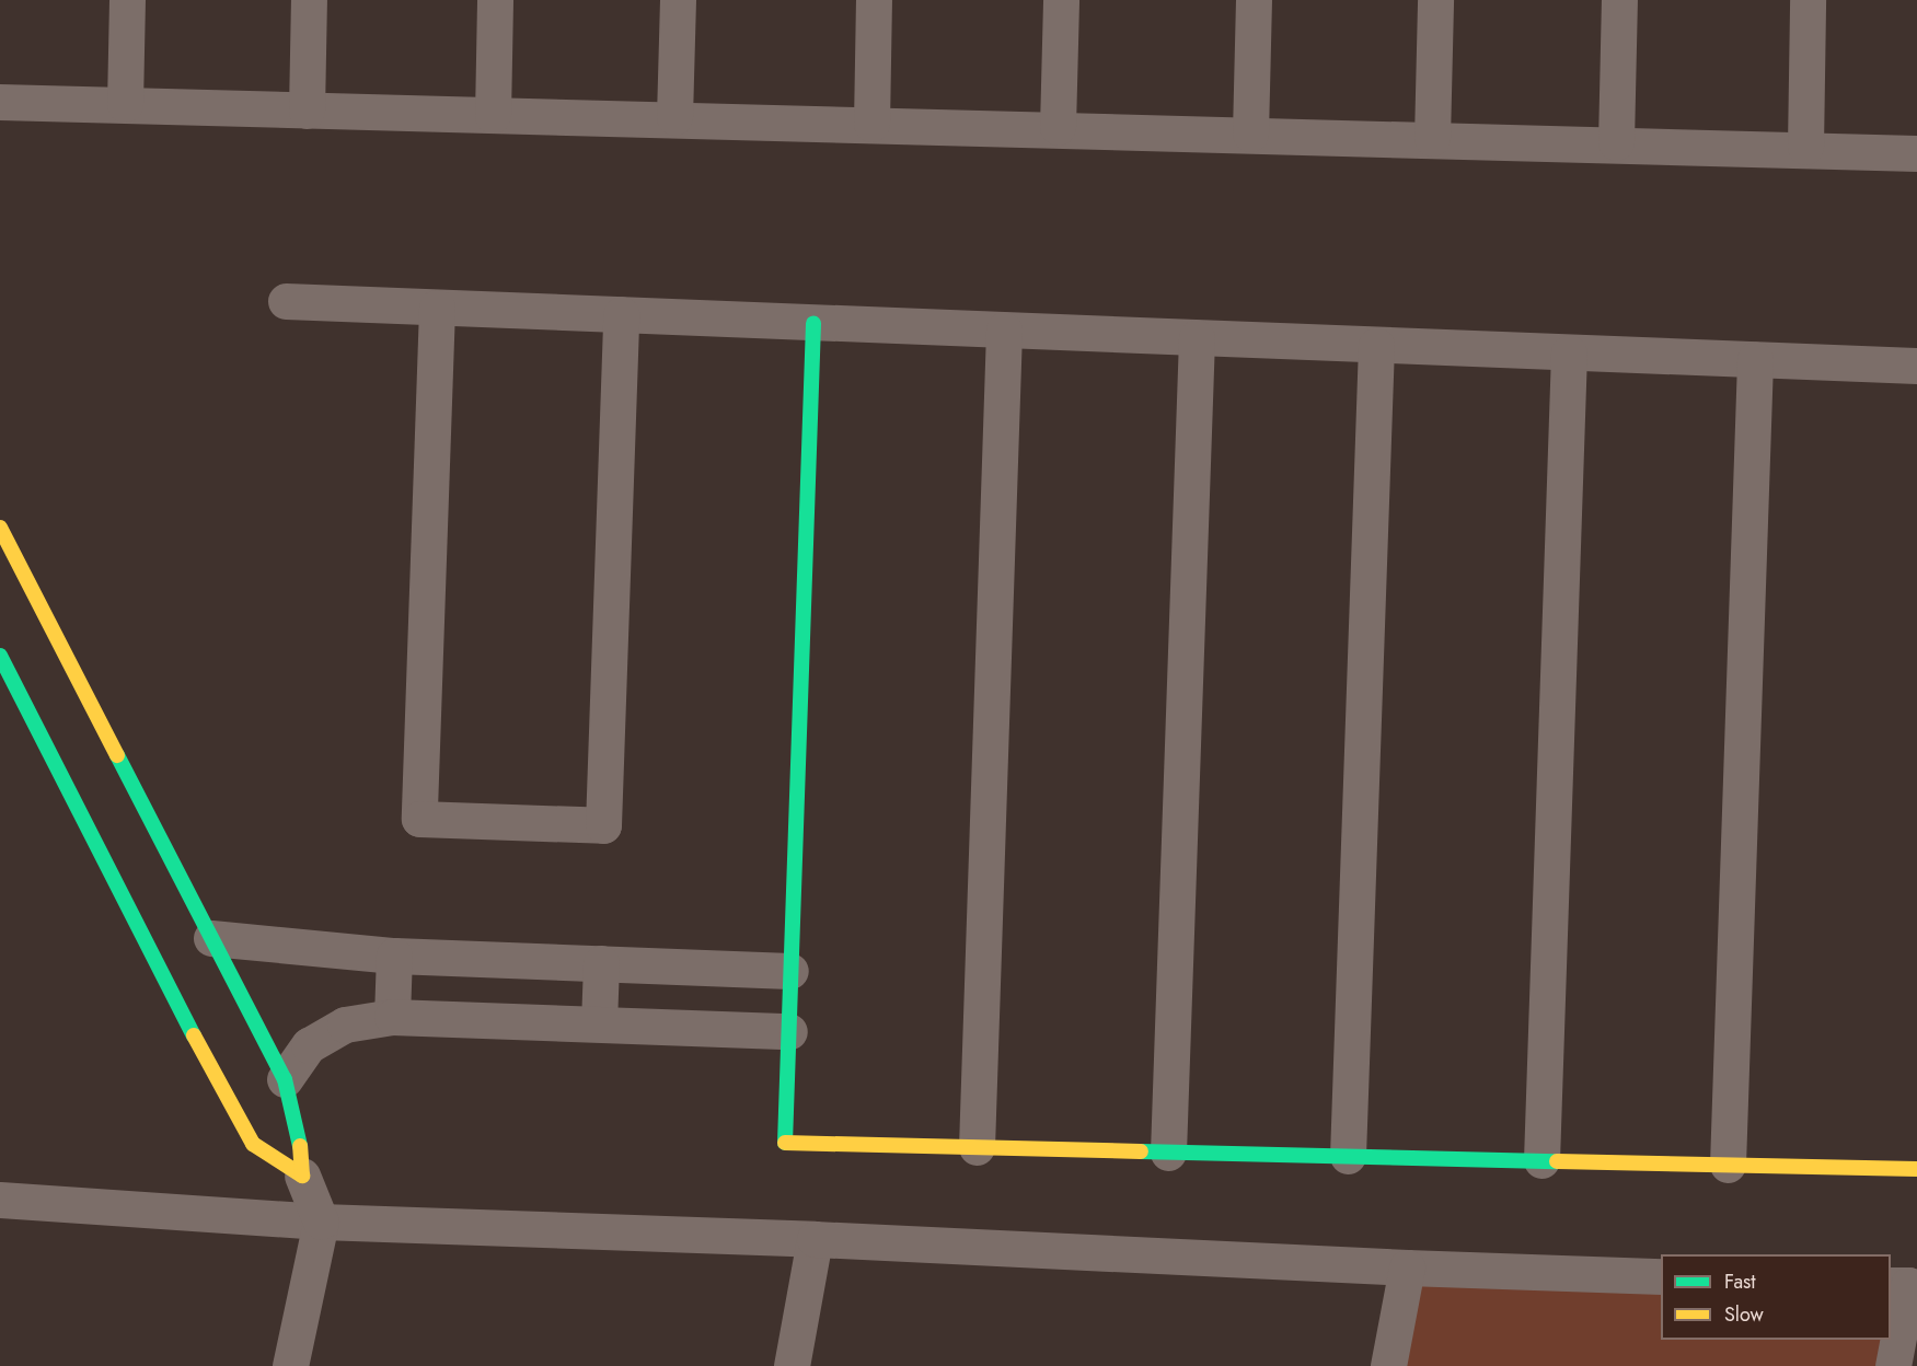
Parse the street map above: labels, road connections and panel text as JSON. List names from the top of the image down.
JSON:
{
  "legend": ["Fast", "Slow"]
}
